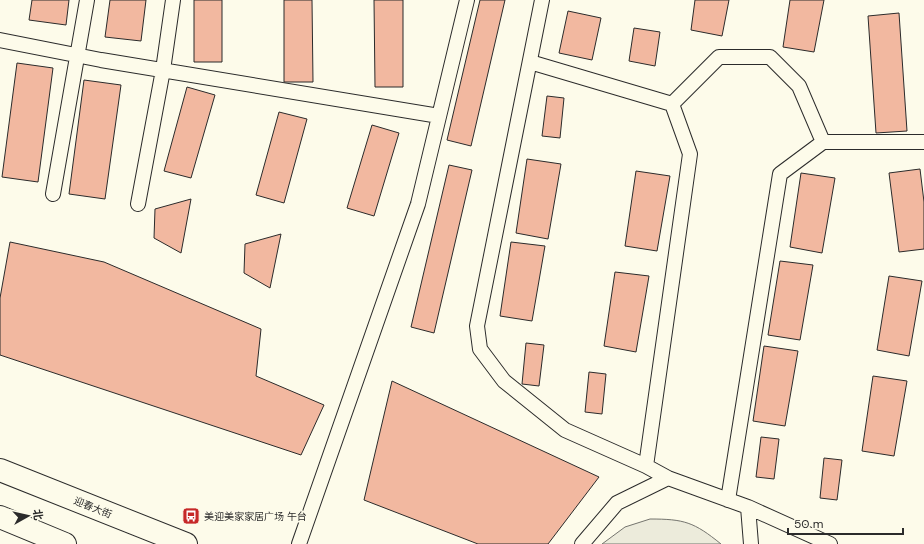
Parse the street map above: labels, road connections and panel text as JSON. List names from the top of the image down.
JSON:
{
  "streets": {
    "main road": ["迎春大街"]
  },
  "places": {
    "bus stop": ["美迎美家家居广场 午台"]
  },
  "scale_bar": "50 m",
  "north": "right"
}
